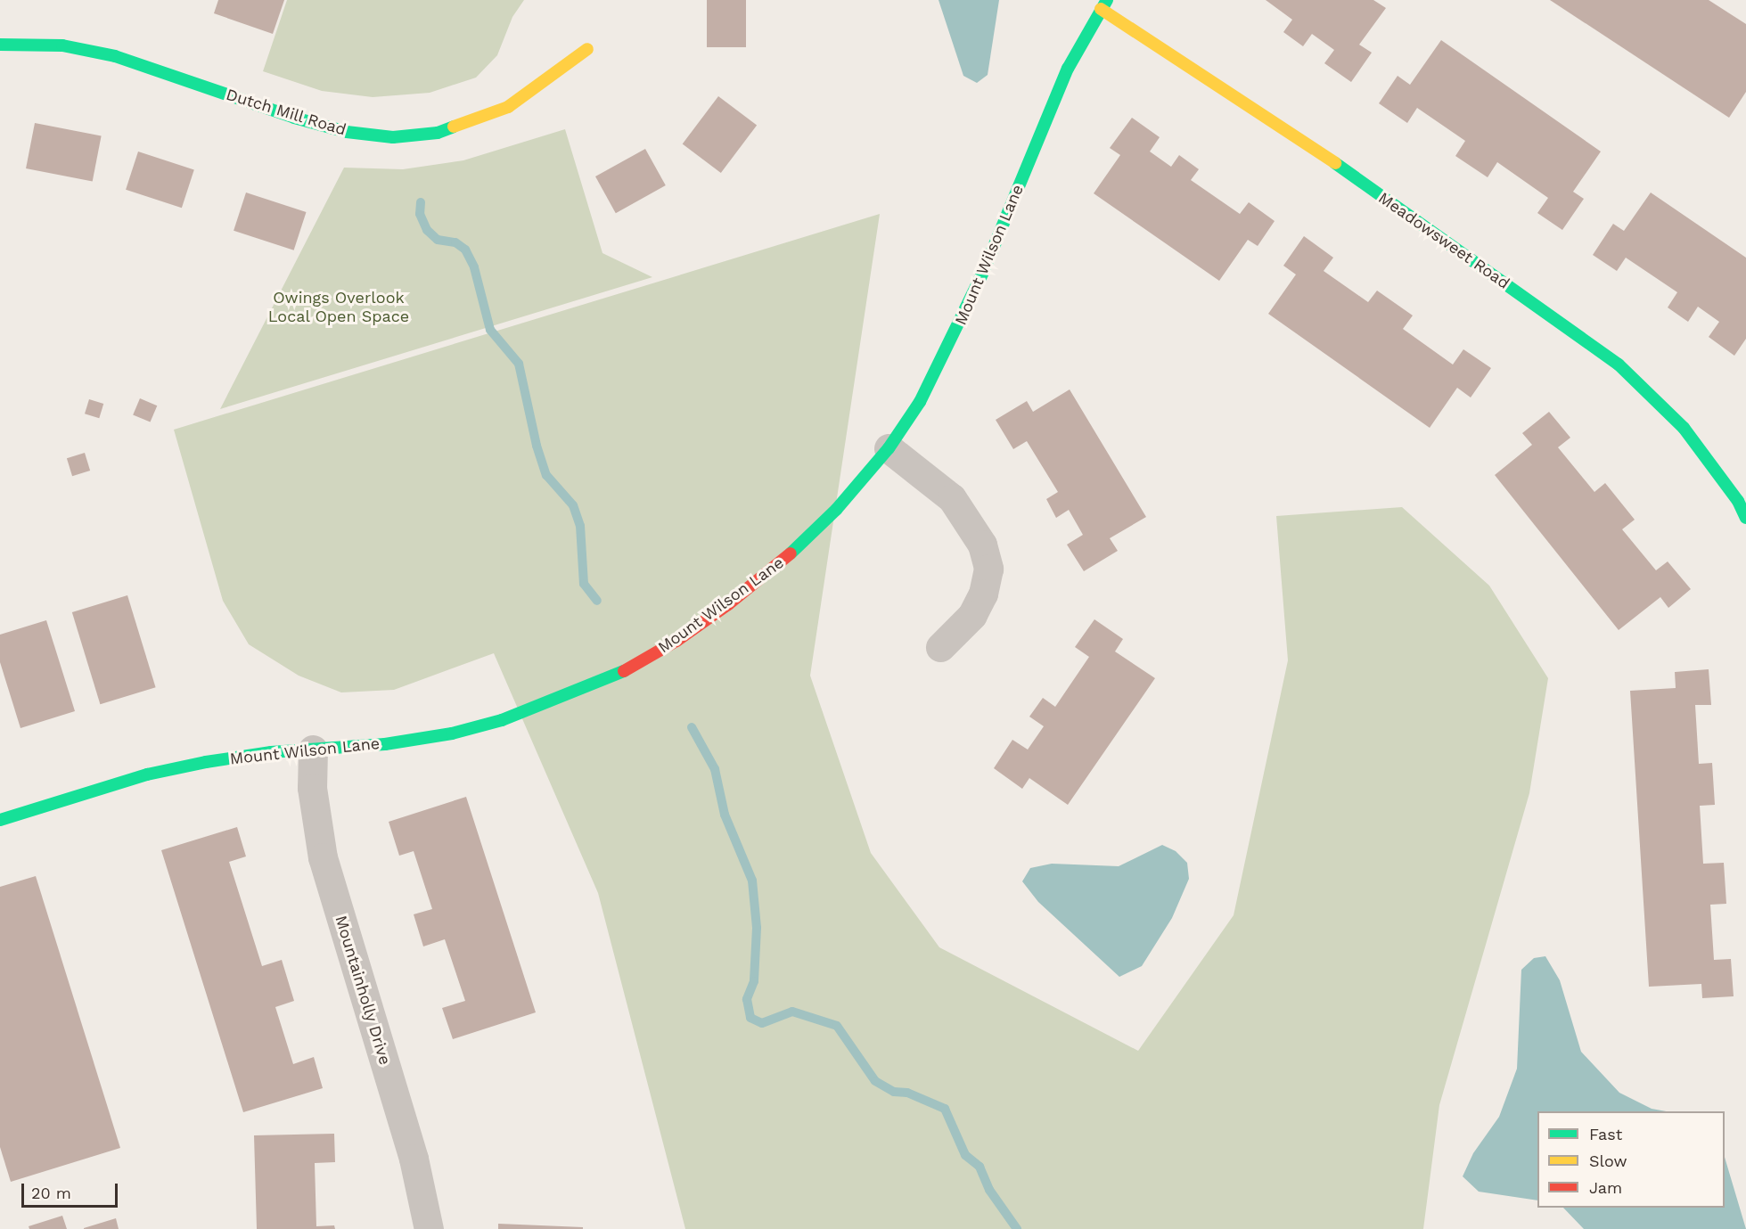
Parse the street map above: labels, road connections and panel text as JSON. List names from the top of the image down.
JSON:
{
  "streets": {
    "street": [
      "Dutch Mill Road",
      "Meadowsweet Road",
      "Mount Wilson Lane",
      "Mountainholly Drive"
    ]
  },
  "crossings": [
    ["Meadowsweet Road", "Mount Wilson Lane"],
    ["Mount Wilson Lane", "Mountainholly Drive"]
  ],
  "parks": ["Owings Overlook Local Open Space"],
  "legend": ["Fast", "Slow", "Jam"],
  "scale_bar": "20 m"
}
